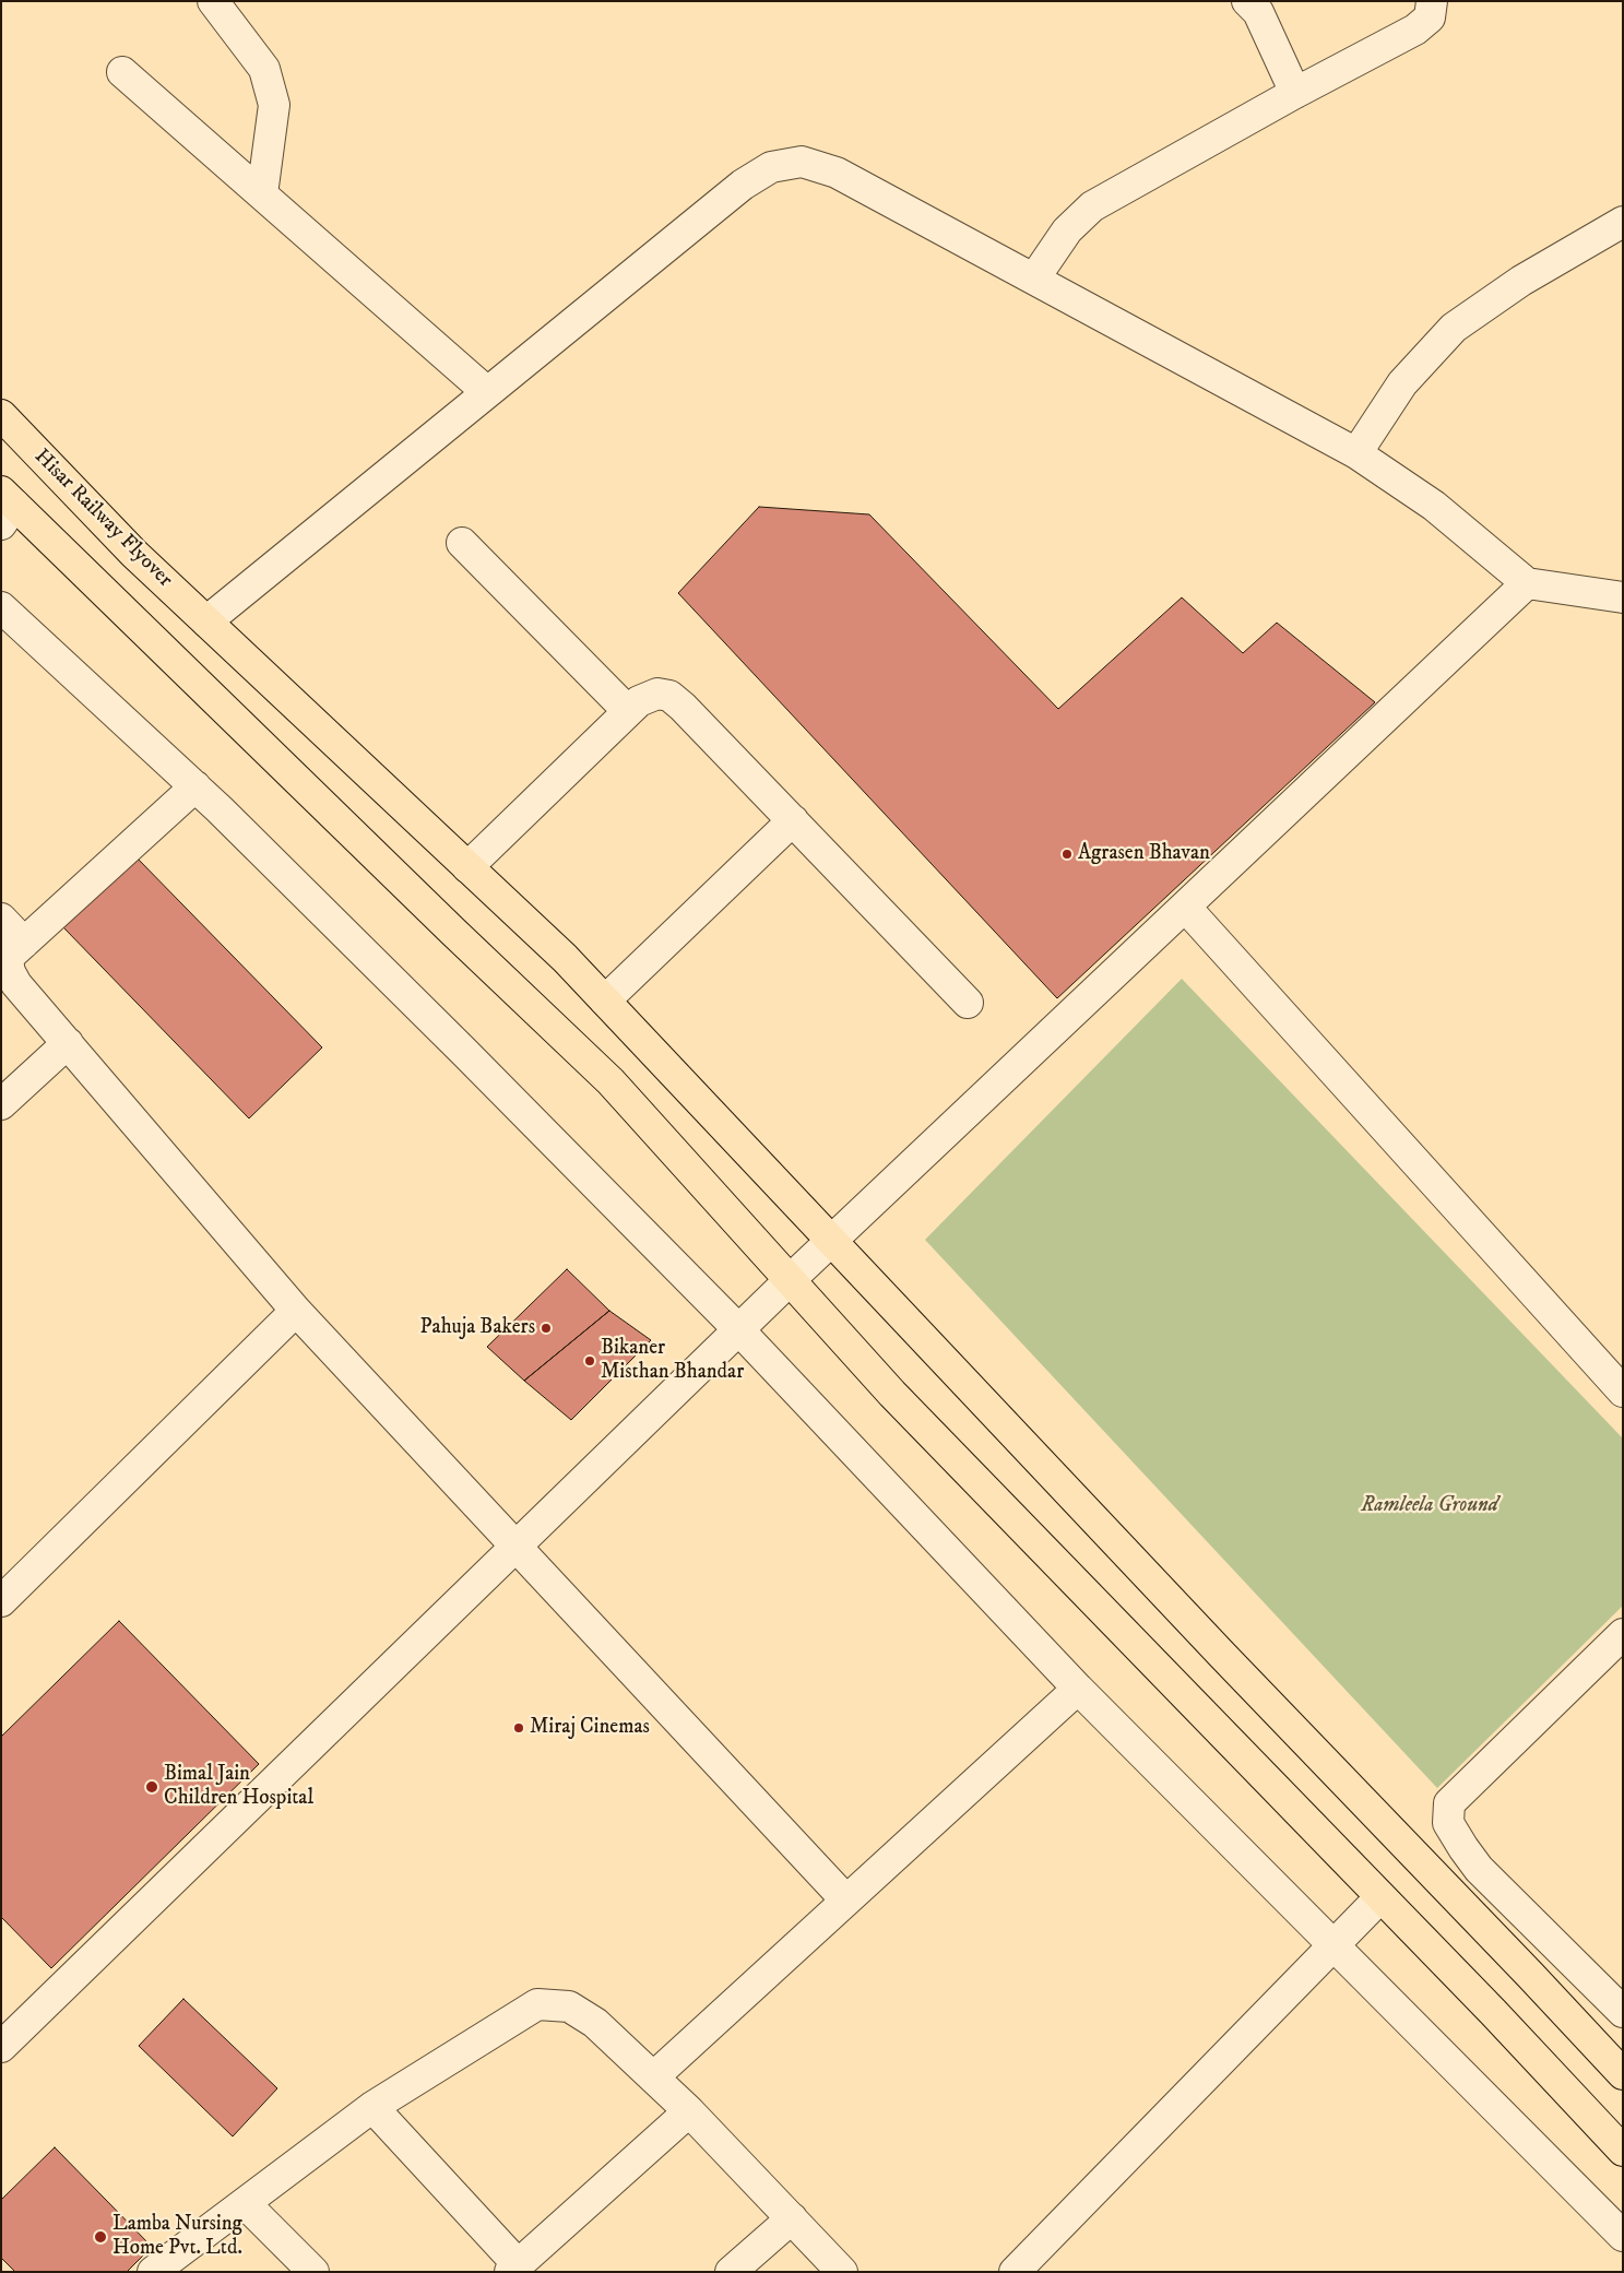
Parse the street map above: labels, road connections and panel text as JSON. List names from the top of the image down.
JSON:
{
  "streets": {
    "main road": ["Hisar Railway Flyover"]
  },
  "parks": ["Ramleela Ground"],
  "places": [
    "Agrasen Bhavan",
    "Pahuja Bakers",
    "Bikaner Misthan Bhandar",
    "Miraj Cinemas",
    "Bimal Jain Children Hospital",
    "Lamba Nursing Home Pvt. Ltd."
  ]
}
